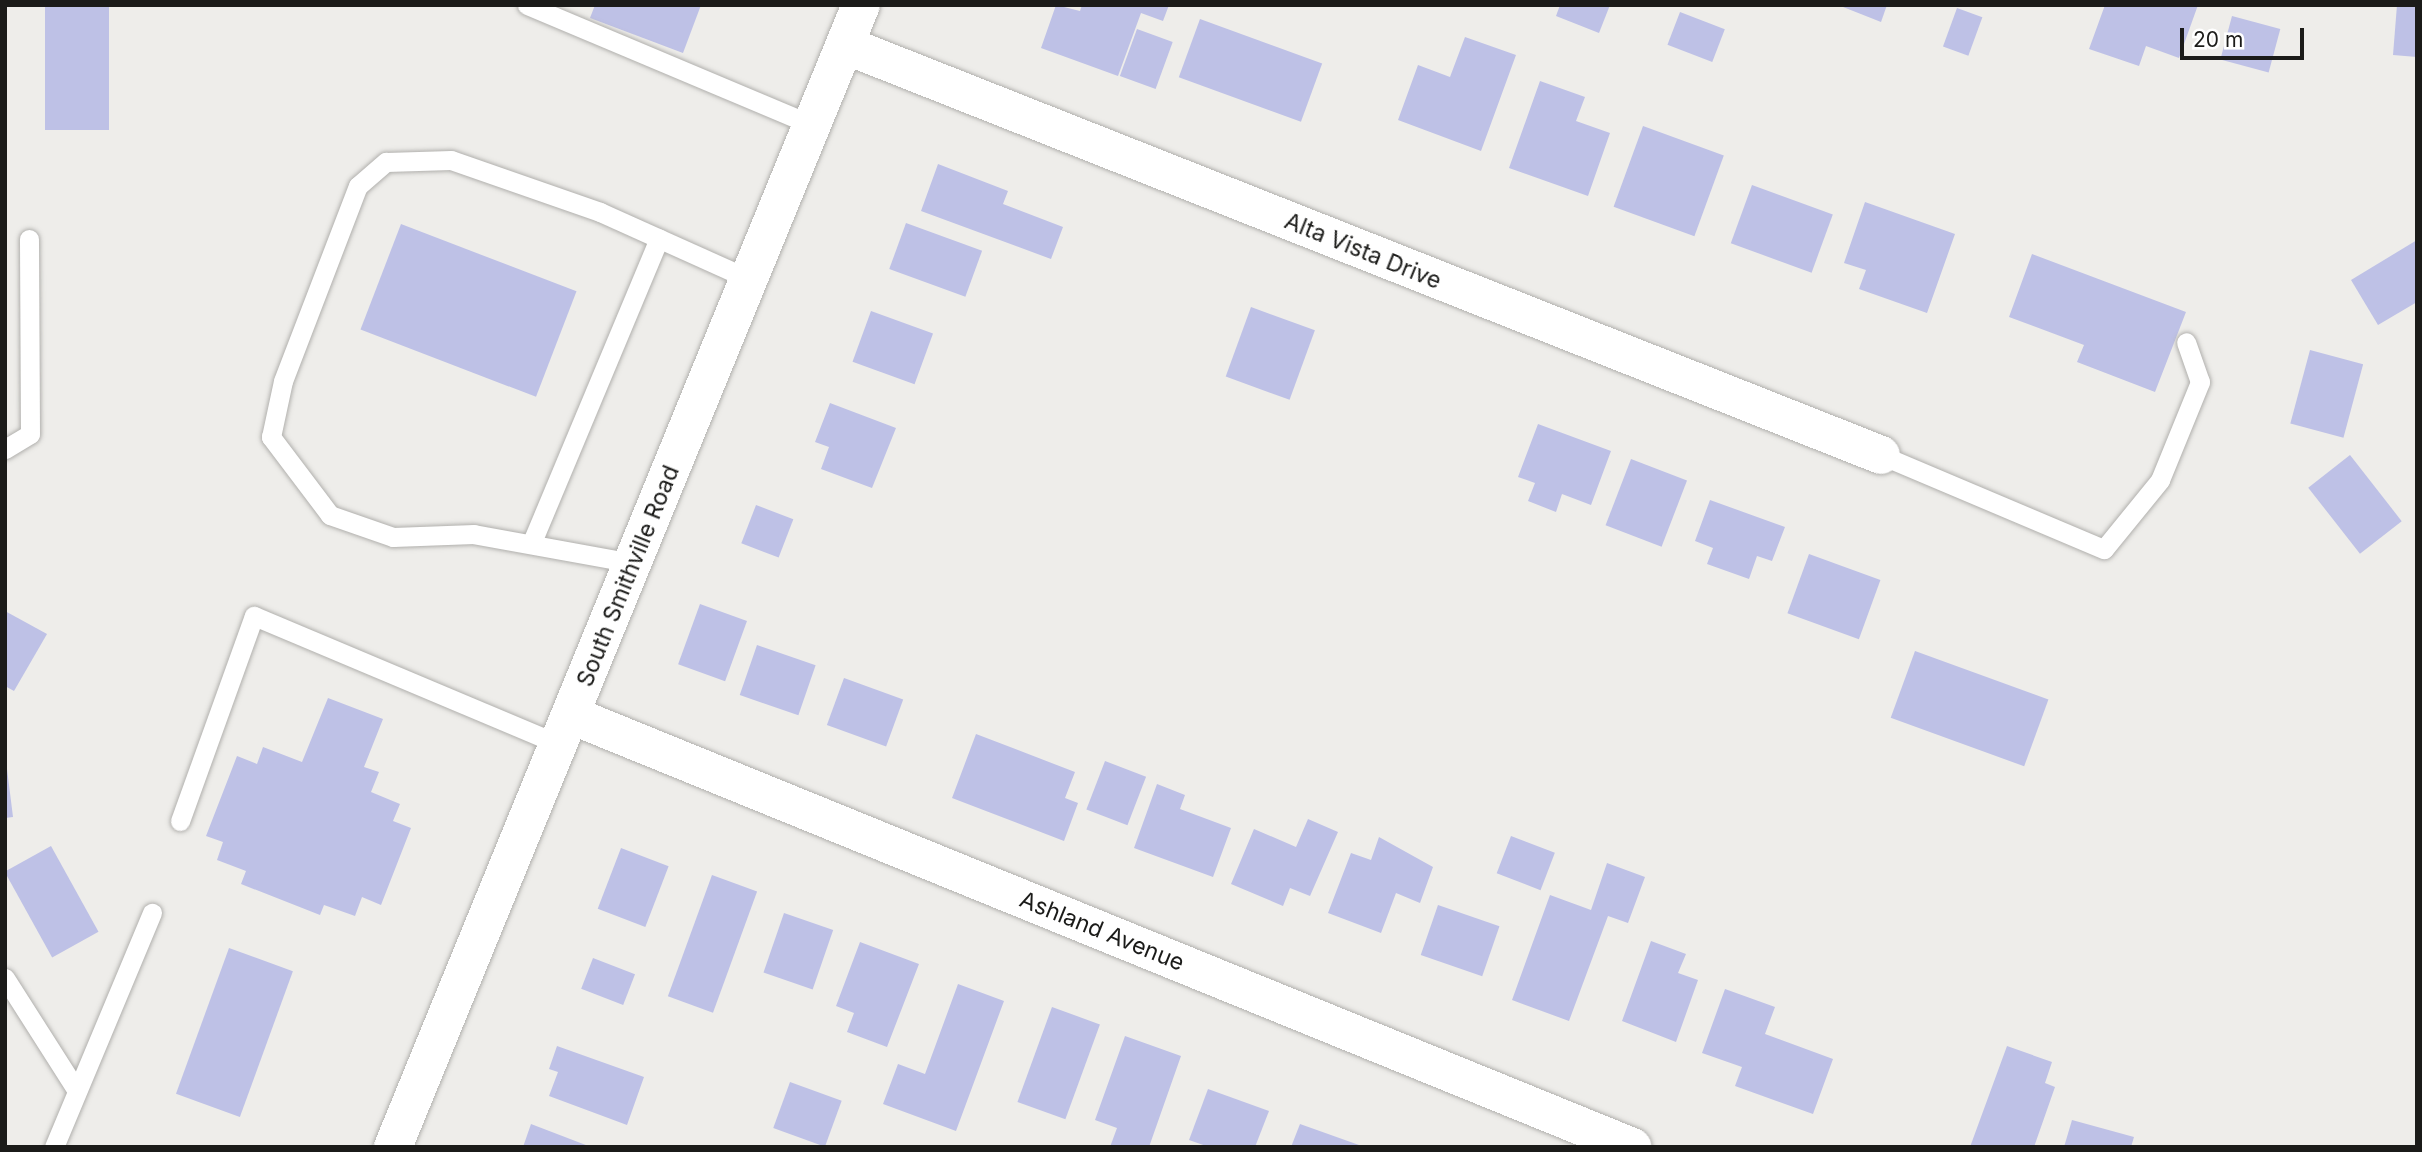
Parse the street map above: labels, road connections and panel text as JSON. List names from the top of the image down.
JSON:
{
  "streets": {
    "street": ["Alta Vista Drive", "South Smithville Road", "Ashland Avenue"]
  },
  "crossings": [
    ["Alta Vista Drive", "South Smithville Road"],
    ["South Smithville Road", "Ashland Avenue"]
  ],
  "scale_bar": "20 m"
}
